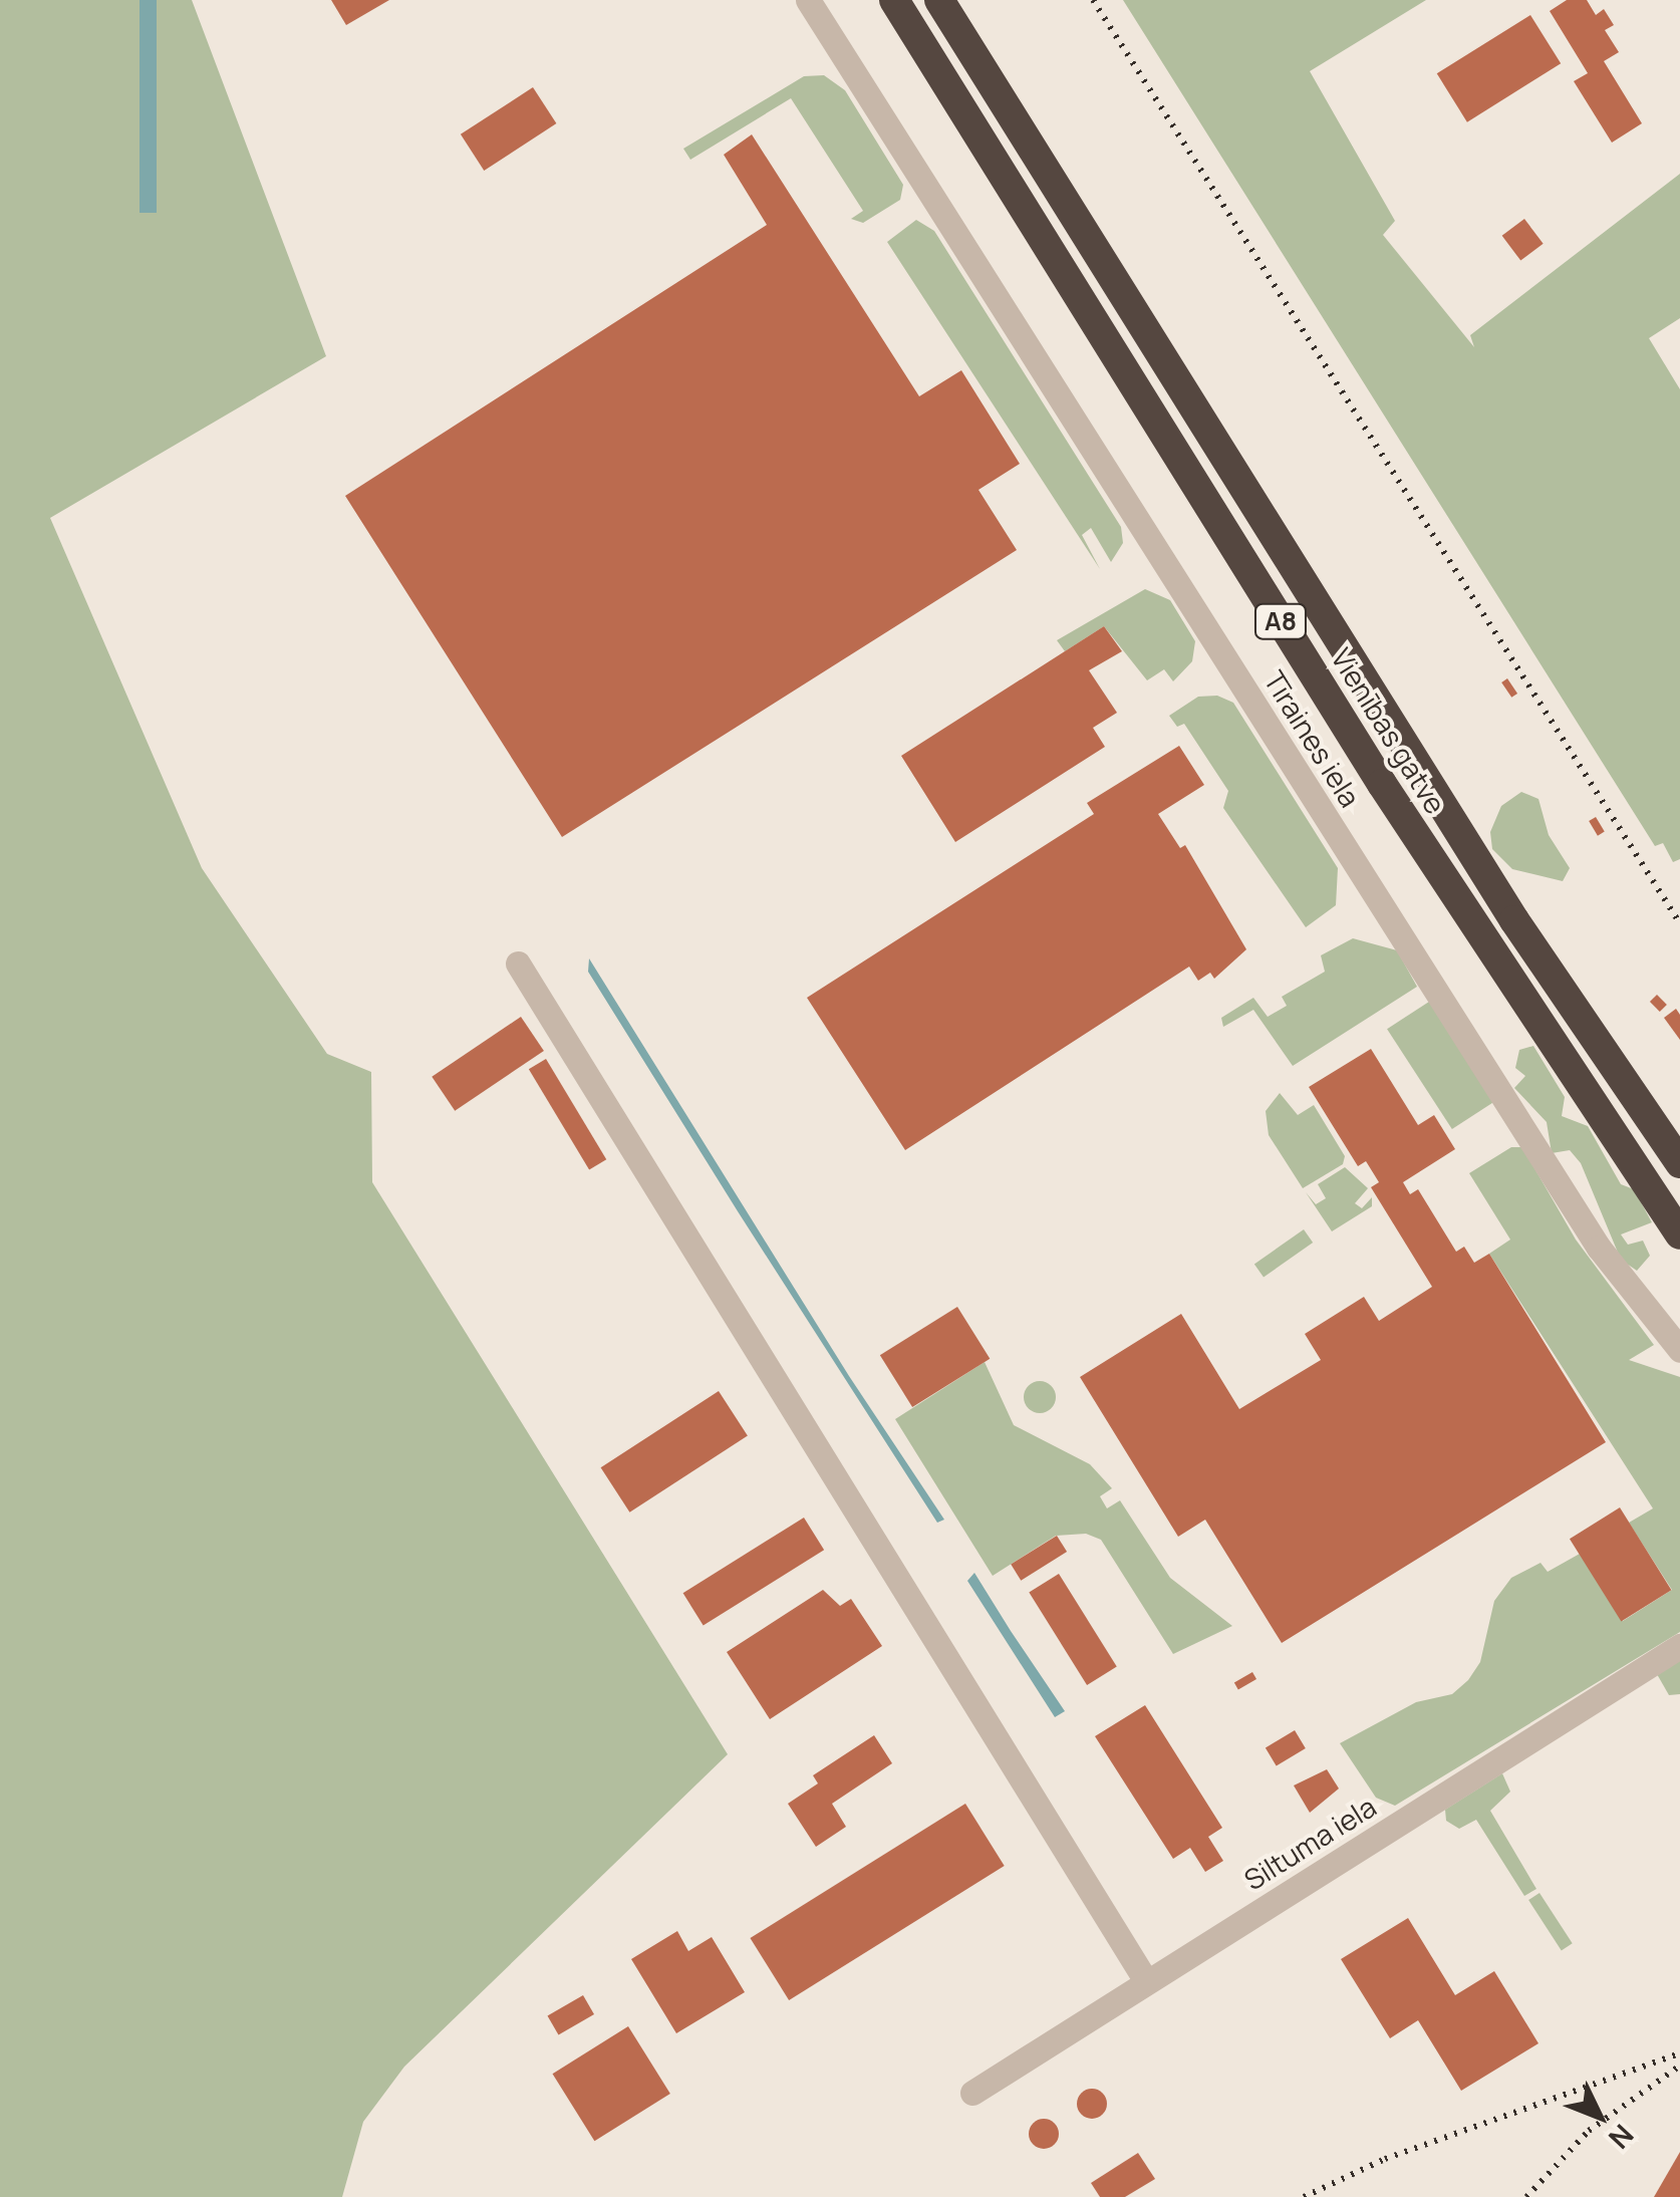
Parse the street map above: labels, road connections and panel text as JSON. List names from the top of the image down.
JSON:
{
  "streets": {
    "highway": ["A8", "Vienības gatve"],
    "street": ["Tīraines iela", "Siltuma iela"]
  },
  "north": "bottom right"
}
